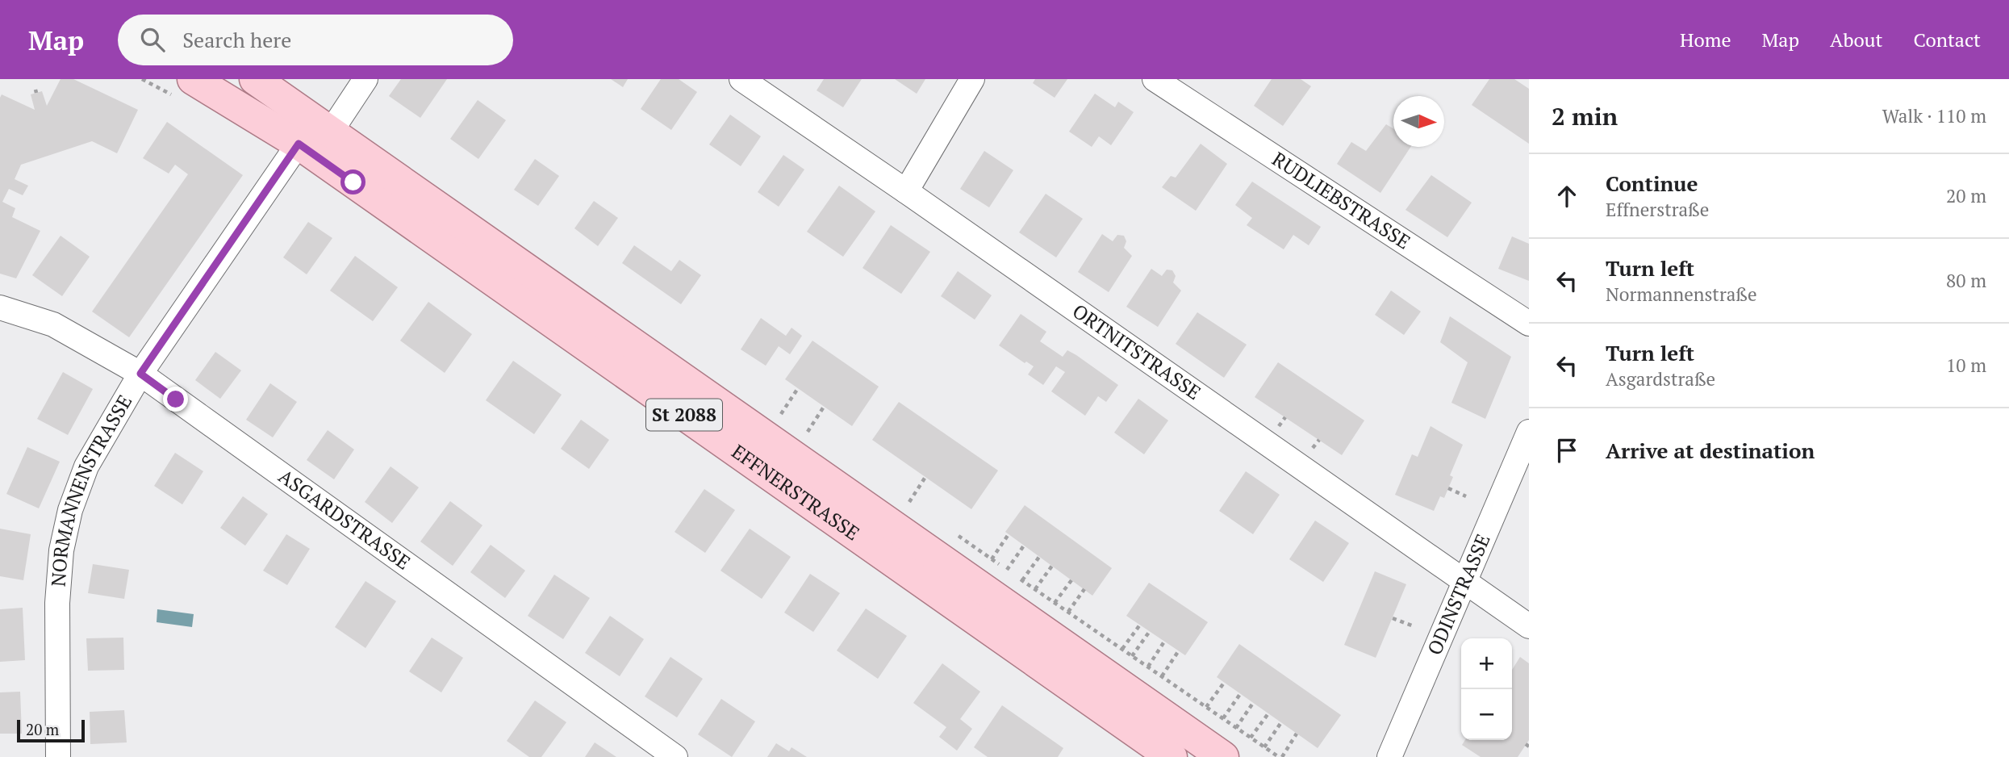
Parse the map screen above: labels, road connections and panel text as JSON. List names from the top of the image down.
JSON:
{
  "streets": {
    "main road": ["St 2088", "EFFNERSTRASSE"],
    "street": [
      "RUDLIEBSTRASSE",
      "ORTNITSTRASSE",
      "NORMANNENSTRASSE",
      "ASGARDSTRASSE",
      "ODINSTRASSE"
    ]
  },
  "crossings": [
    ["ORTNITSTRASSE", "ODINSTRASSE"],
    ["NORMANNENSTRASSE", "EFFNERSTRASSE"],
    ["NORMANNENSTRASSE", "ASGARDSTRASSE"]
  ],
  "scale_bar": "20 m",
  "north": "right",
  "page": {
    "header": "Map",
    "search": "Search here",
    "nav": [
      "Home",
      "Map",
      "About",
      "Contact"
    ],
    "heading": ["2 min", "Walk · 110 m"],
    "list": [
      ["Continue", "Effnerstraße", "20 m"],
      ["Turn left", "Normannenstraße", "80 m"],
      ["Turn left", "Asgardstraße", "10 m"],
      "Arrive at destination"
    ],
    "map_buttons": ["+", "−"],
    "scale": "20 m"
  }
}
